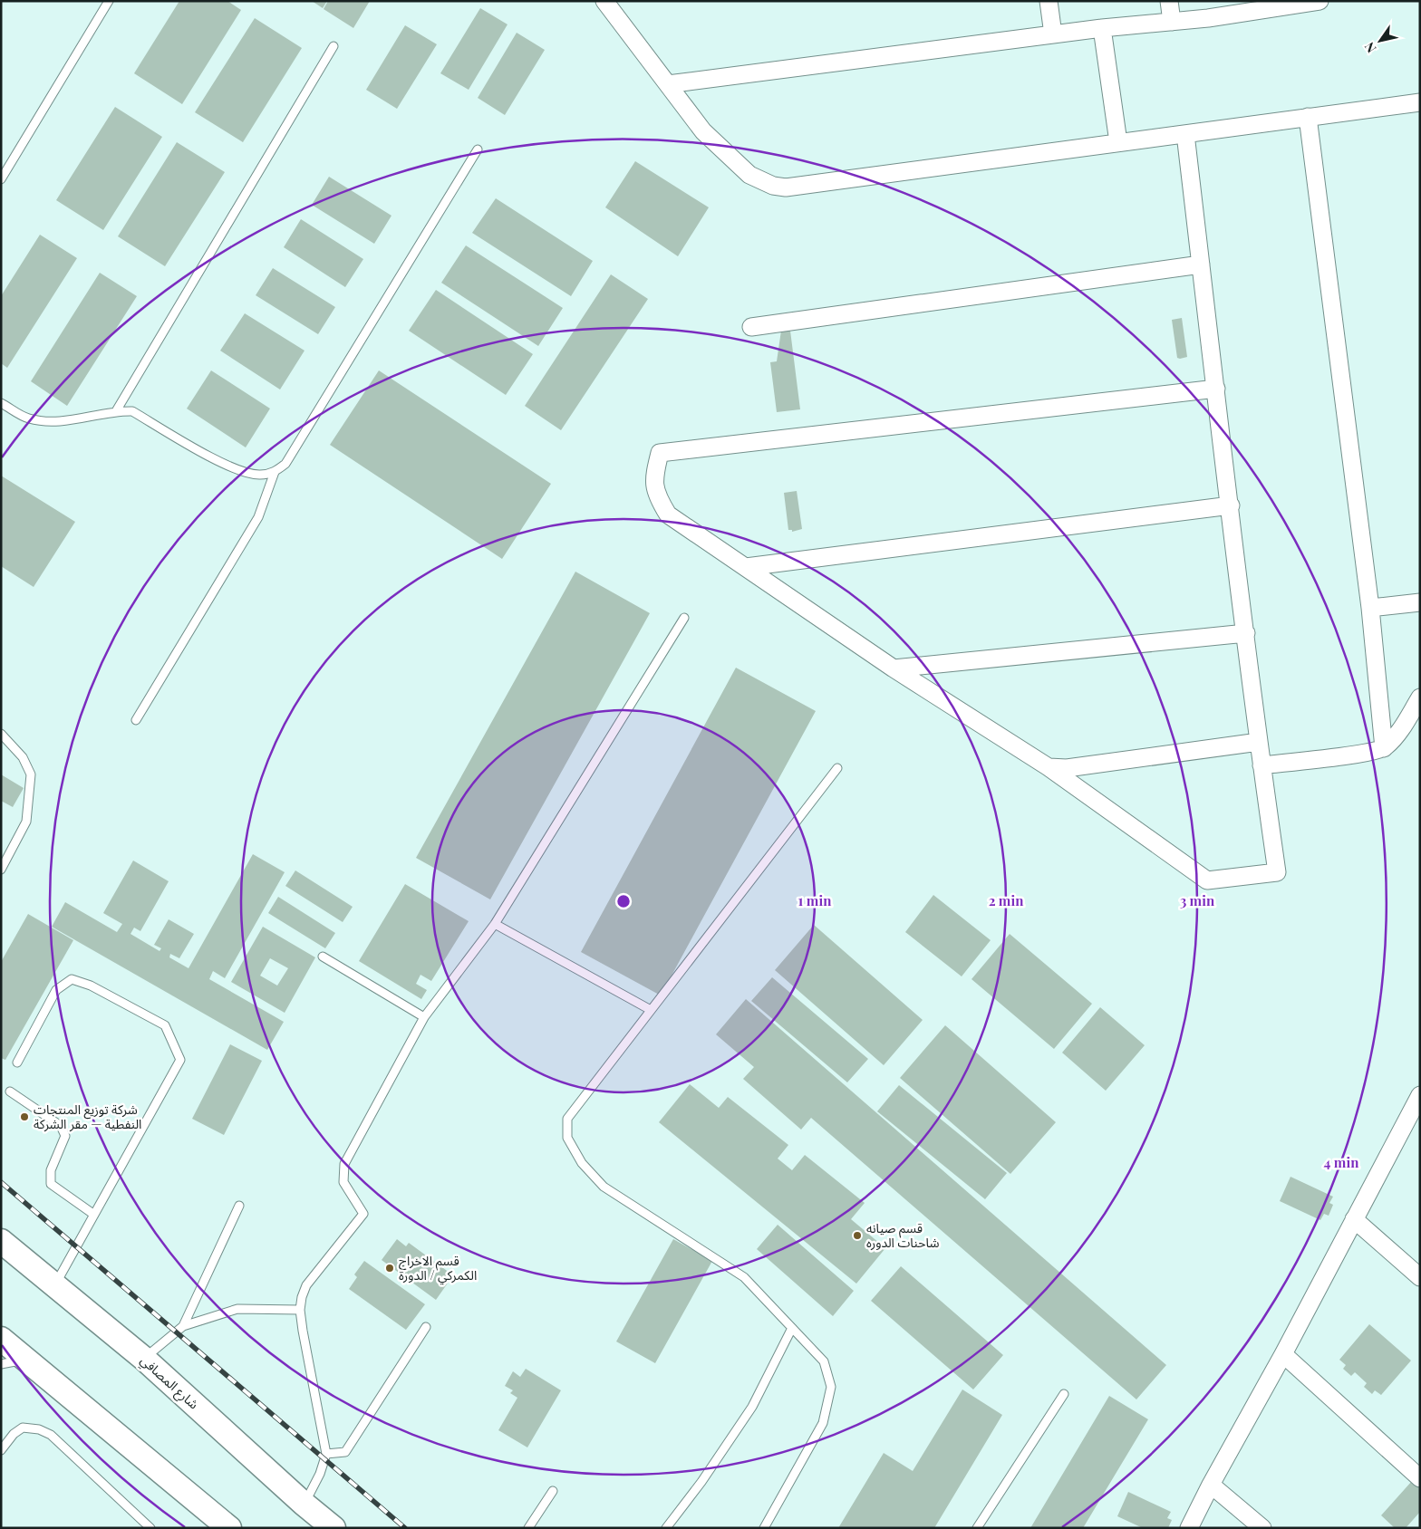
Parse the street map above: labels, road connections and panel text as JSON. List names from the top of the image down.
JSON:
{
  "streets": {
    "main road": ["شارع المصافي"]
  },
  "places": ["شركة توزيع المنتجات النفطية — مقر الشركة", "قسم صيانه شاحنات الدوره", "قسم الاخراج الكمركي / الدورة"],
  "north": "bottom left",
  "rings": [
    "1 min",
    "2 min",
    "3 min",
    "4 min"
  ]
}
